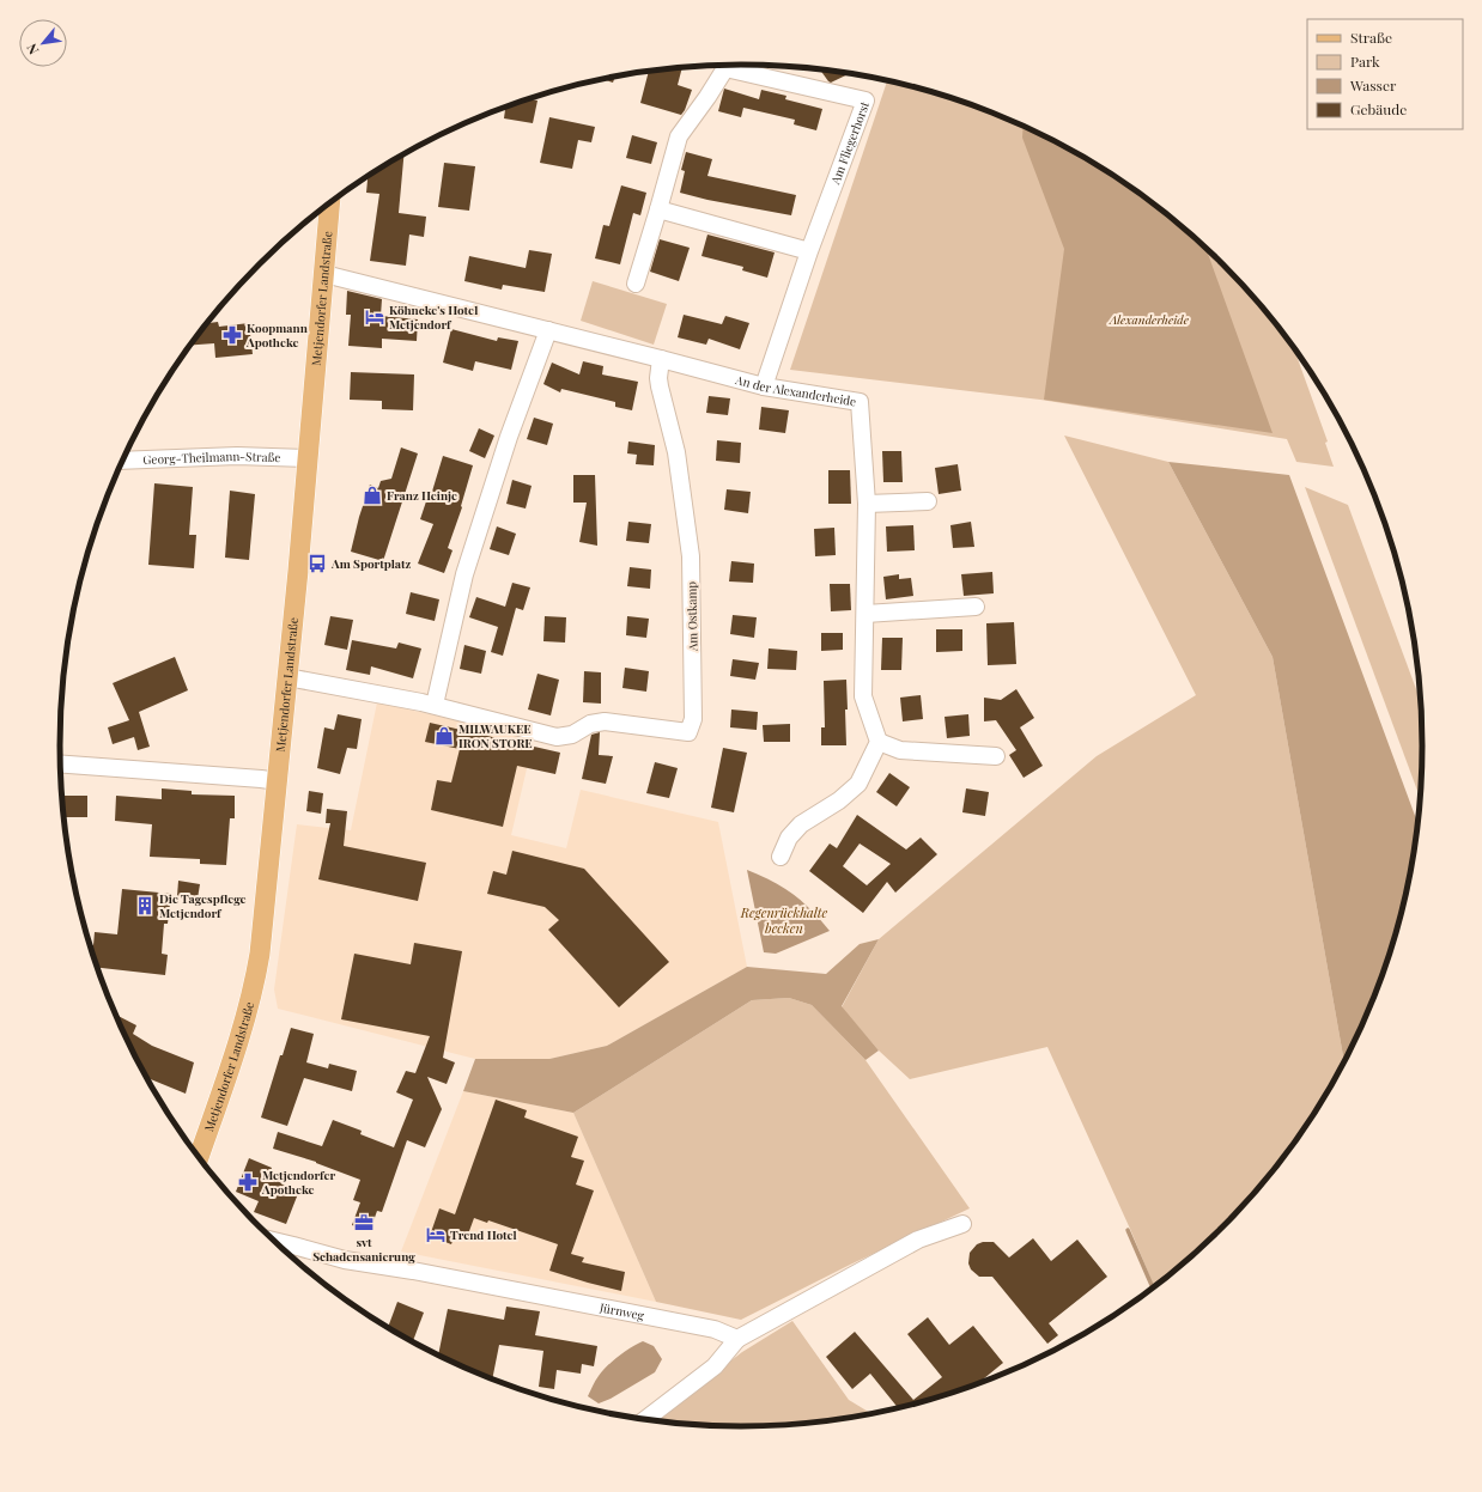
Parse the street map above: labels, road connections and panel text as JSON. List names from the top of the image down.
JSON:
{
  "streets": {
    "main road": ["Metjendorfer Landstraße"],
    "street": [
      "Am Fliegerhorst",
      "An der Alexanderheide",
      "Georg-Theilmann-Straße",
      "Am Ostkamp",
      "Jürnweg"
    ]
  },
  "crossings": [
    ["Am Fliegerhorst", "An der Alexanderheide"],
    ["Metjendorfer Landstraße", "Georg-Theilmann-Straße"],
    ["Metjendorfer Landstraße", "Am Ostkamp"],
    ["An der Alexanderheide", "Am Ostkamp"]
  ],
  "water": ["Regenrückhalte becken"],
  "parks": ["Alexanderheide"],
  "places": {
    "hotel": ["Köhncke's Hotel Metjendorf", "Trend Hotel"],
    "pharmacy": ["Koopmann Apotheke", "Metjendorfer Apotheke"],
    "shop": ["Franz Heinje", "MILWAUKEE IRON STORE"],
    "bus stop": ["Am Sportplatz"],
    "building": ["Die Tagespflege Metjendorf"],
    "office": ["svt Schadensanierung"]
  },
  "legend": [
    "Straße",
    "Park",
    "Wasser",
    "Gebäude"
  ],
  "north": "bottom left"
}
